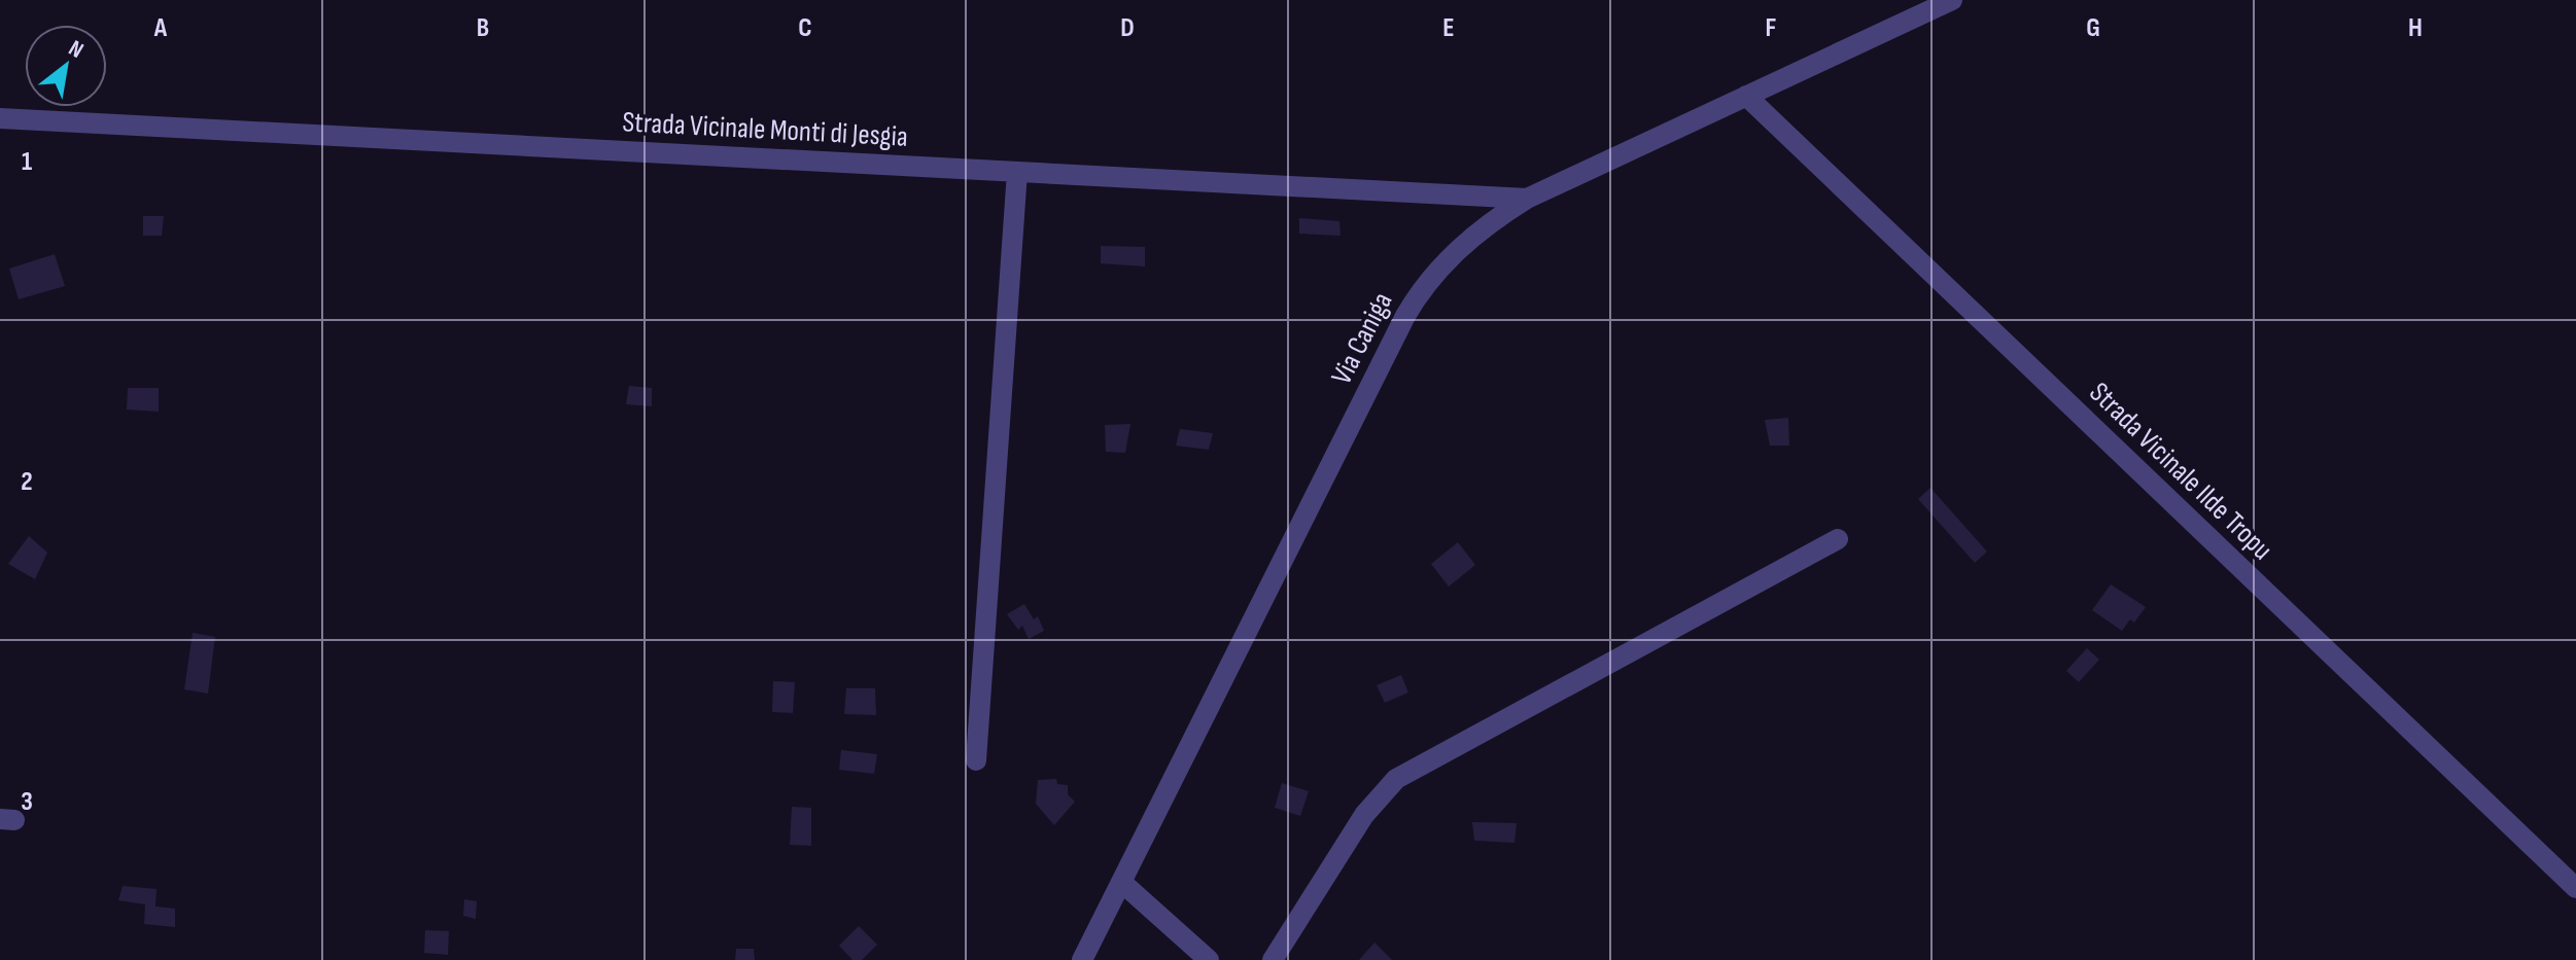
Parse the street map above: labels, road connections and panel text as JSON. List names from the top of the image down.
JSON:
{
  "streets": {
    "street": ["Strada Vicinale Monti di Jesgia", "Via Caniga", "Strada Vicinale Ilde Tropu"]
  },
  "crossings": [
    ["Strada Vicinale Monti di Jesgia", "Via Caniga"],
    ["Via Caniga", "Strada Vicinale Ilde Tropu"]
  ],
  "north": "top right",
  "grid": {
    "columns": [
      "A",
      "B",
      "C",
      "D",
      "E",
      "F",
      "G",
      "H"
    ],
    "rows": ["1", "2", "3"]
  }
}
